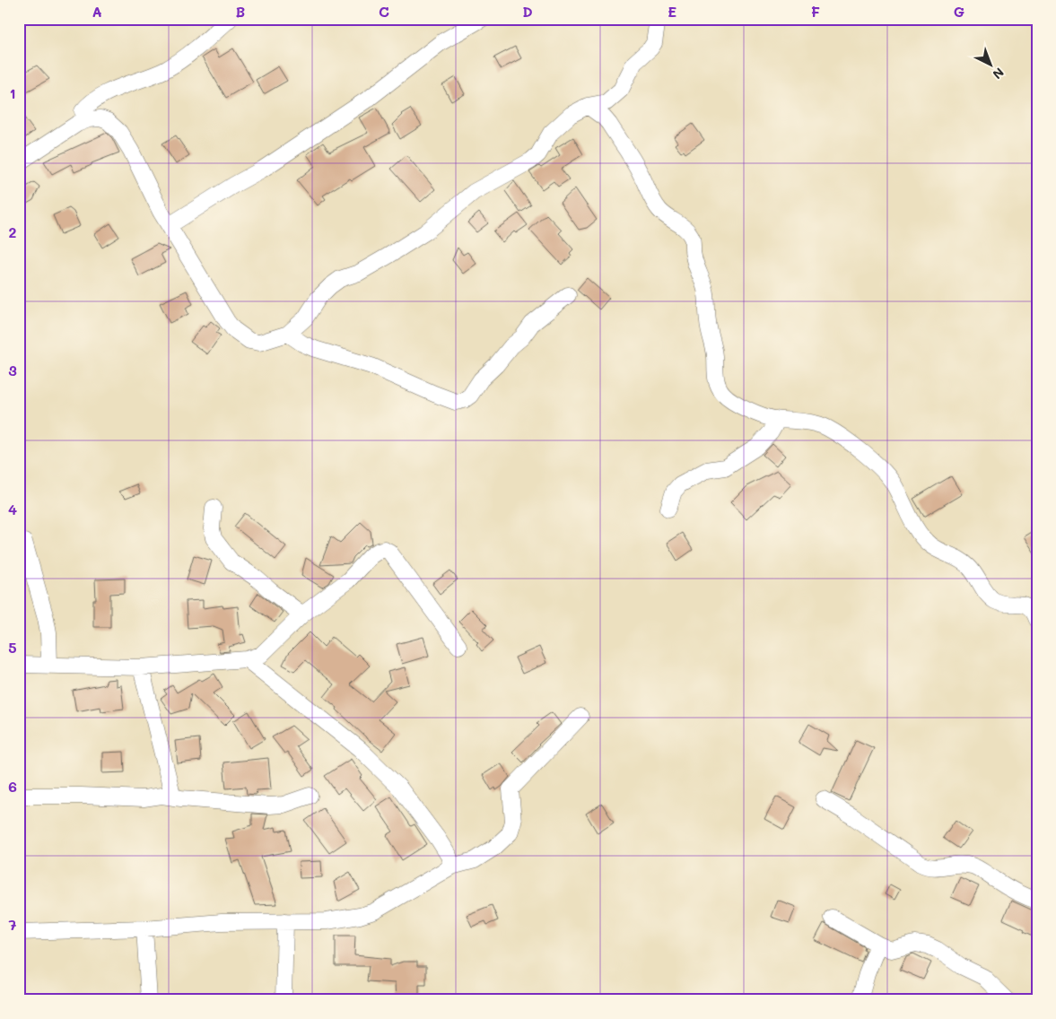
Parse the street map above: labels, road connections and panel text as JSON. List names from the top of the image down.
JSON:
{
  "north": "bottom right",
  "grid": {
    "columns": [
      "A",
      "B",
      "C",
      "D",
      "E",
      "F",
      "G"
    ],
    "rows": [
      "1",
      "2",
      "3",
      "4",
      "5",
      "6",
      "7"
    ]
  }
}
